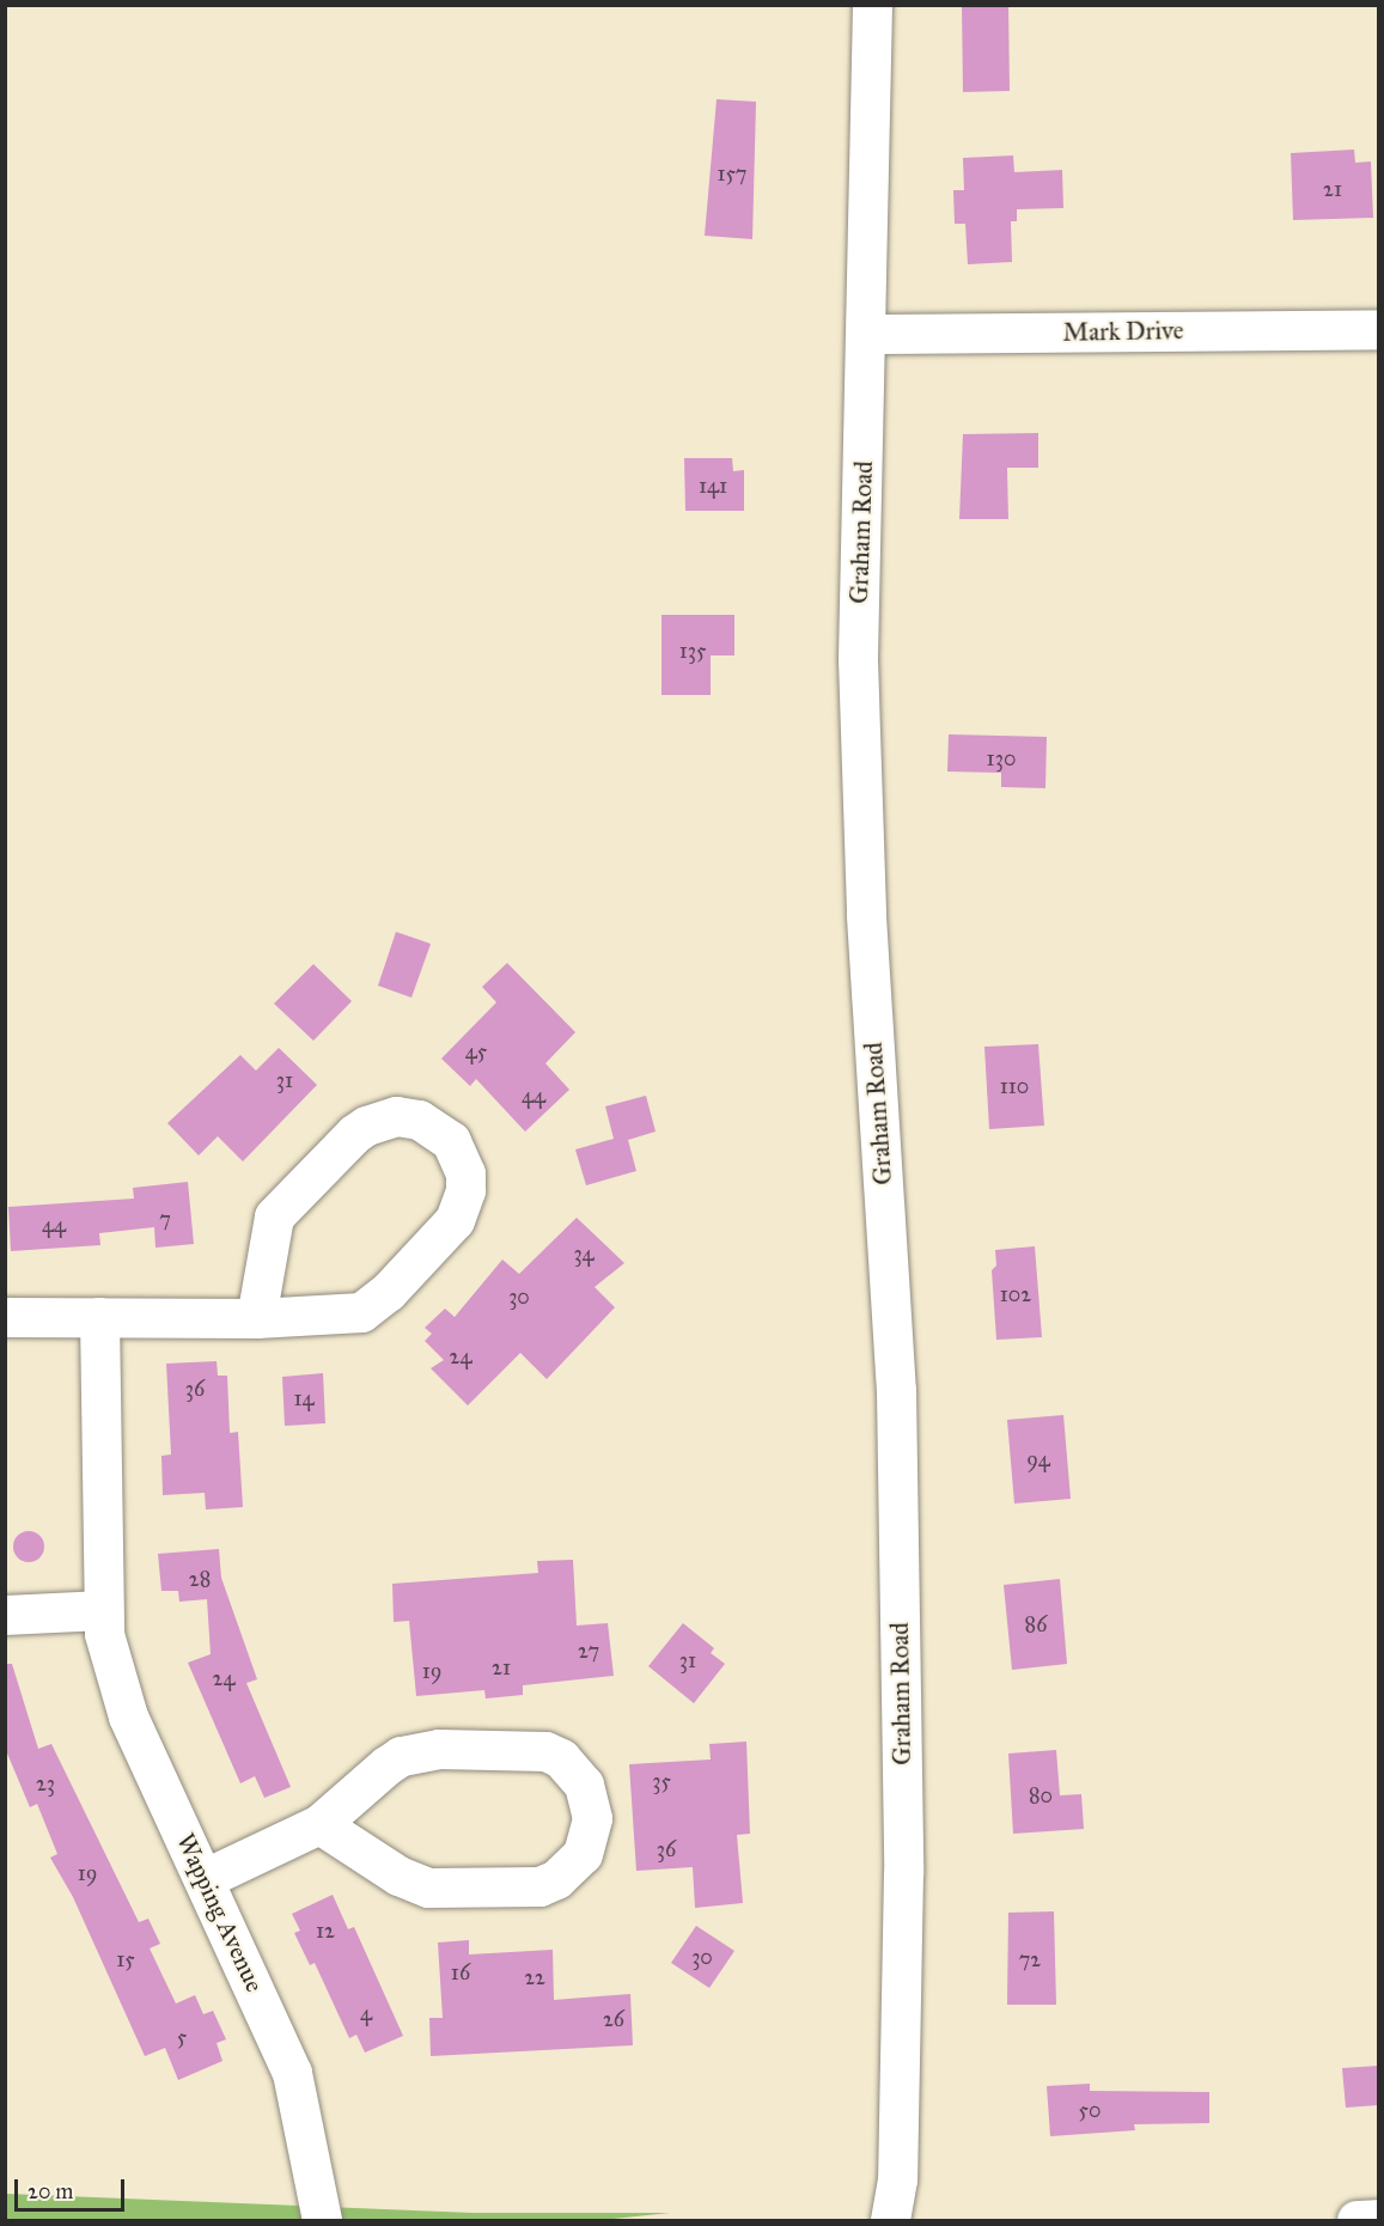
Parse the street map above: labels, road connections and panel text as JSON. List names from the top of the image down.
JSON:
{
  "streets": {
    "street": ["Mark Drive", "Graham Road", "Wapping Avenue"]
  },
  "crossings": [
    ["Mark Drive", "Graham Road"]
  ],
  "house_numbers": [
    "157",
    "21",
    "141",
    "135",
    "130",
    "45",
    "31",
    "110",
    "44",
    "7",
    "44",
    "34",
    "102",
    "30",
    "24",
    "36",
    "14",
    "94",
    "28",
    "86",
    "27",
    "31",
    "21",
    "19",
    "24",
    "35",
    "23",
    "80",
    "36",
    "19",
    "12",
    "30",
    "15",
    "72",
    "16",
    "22",
    "4",
    "26",
    "5",
    "50"
  ],
  "scale_bar": "20 m"
}
